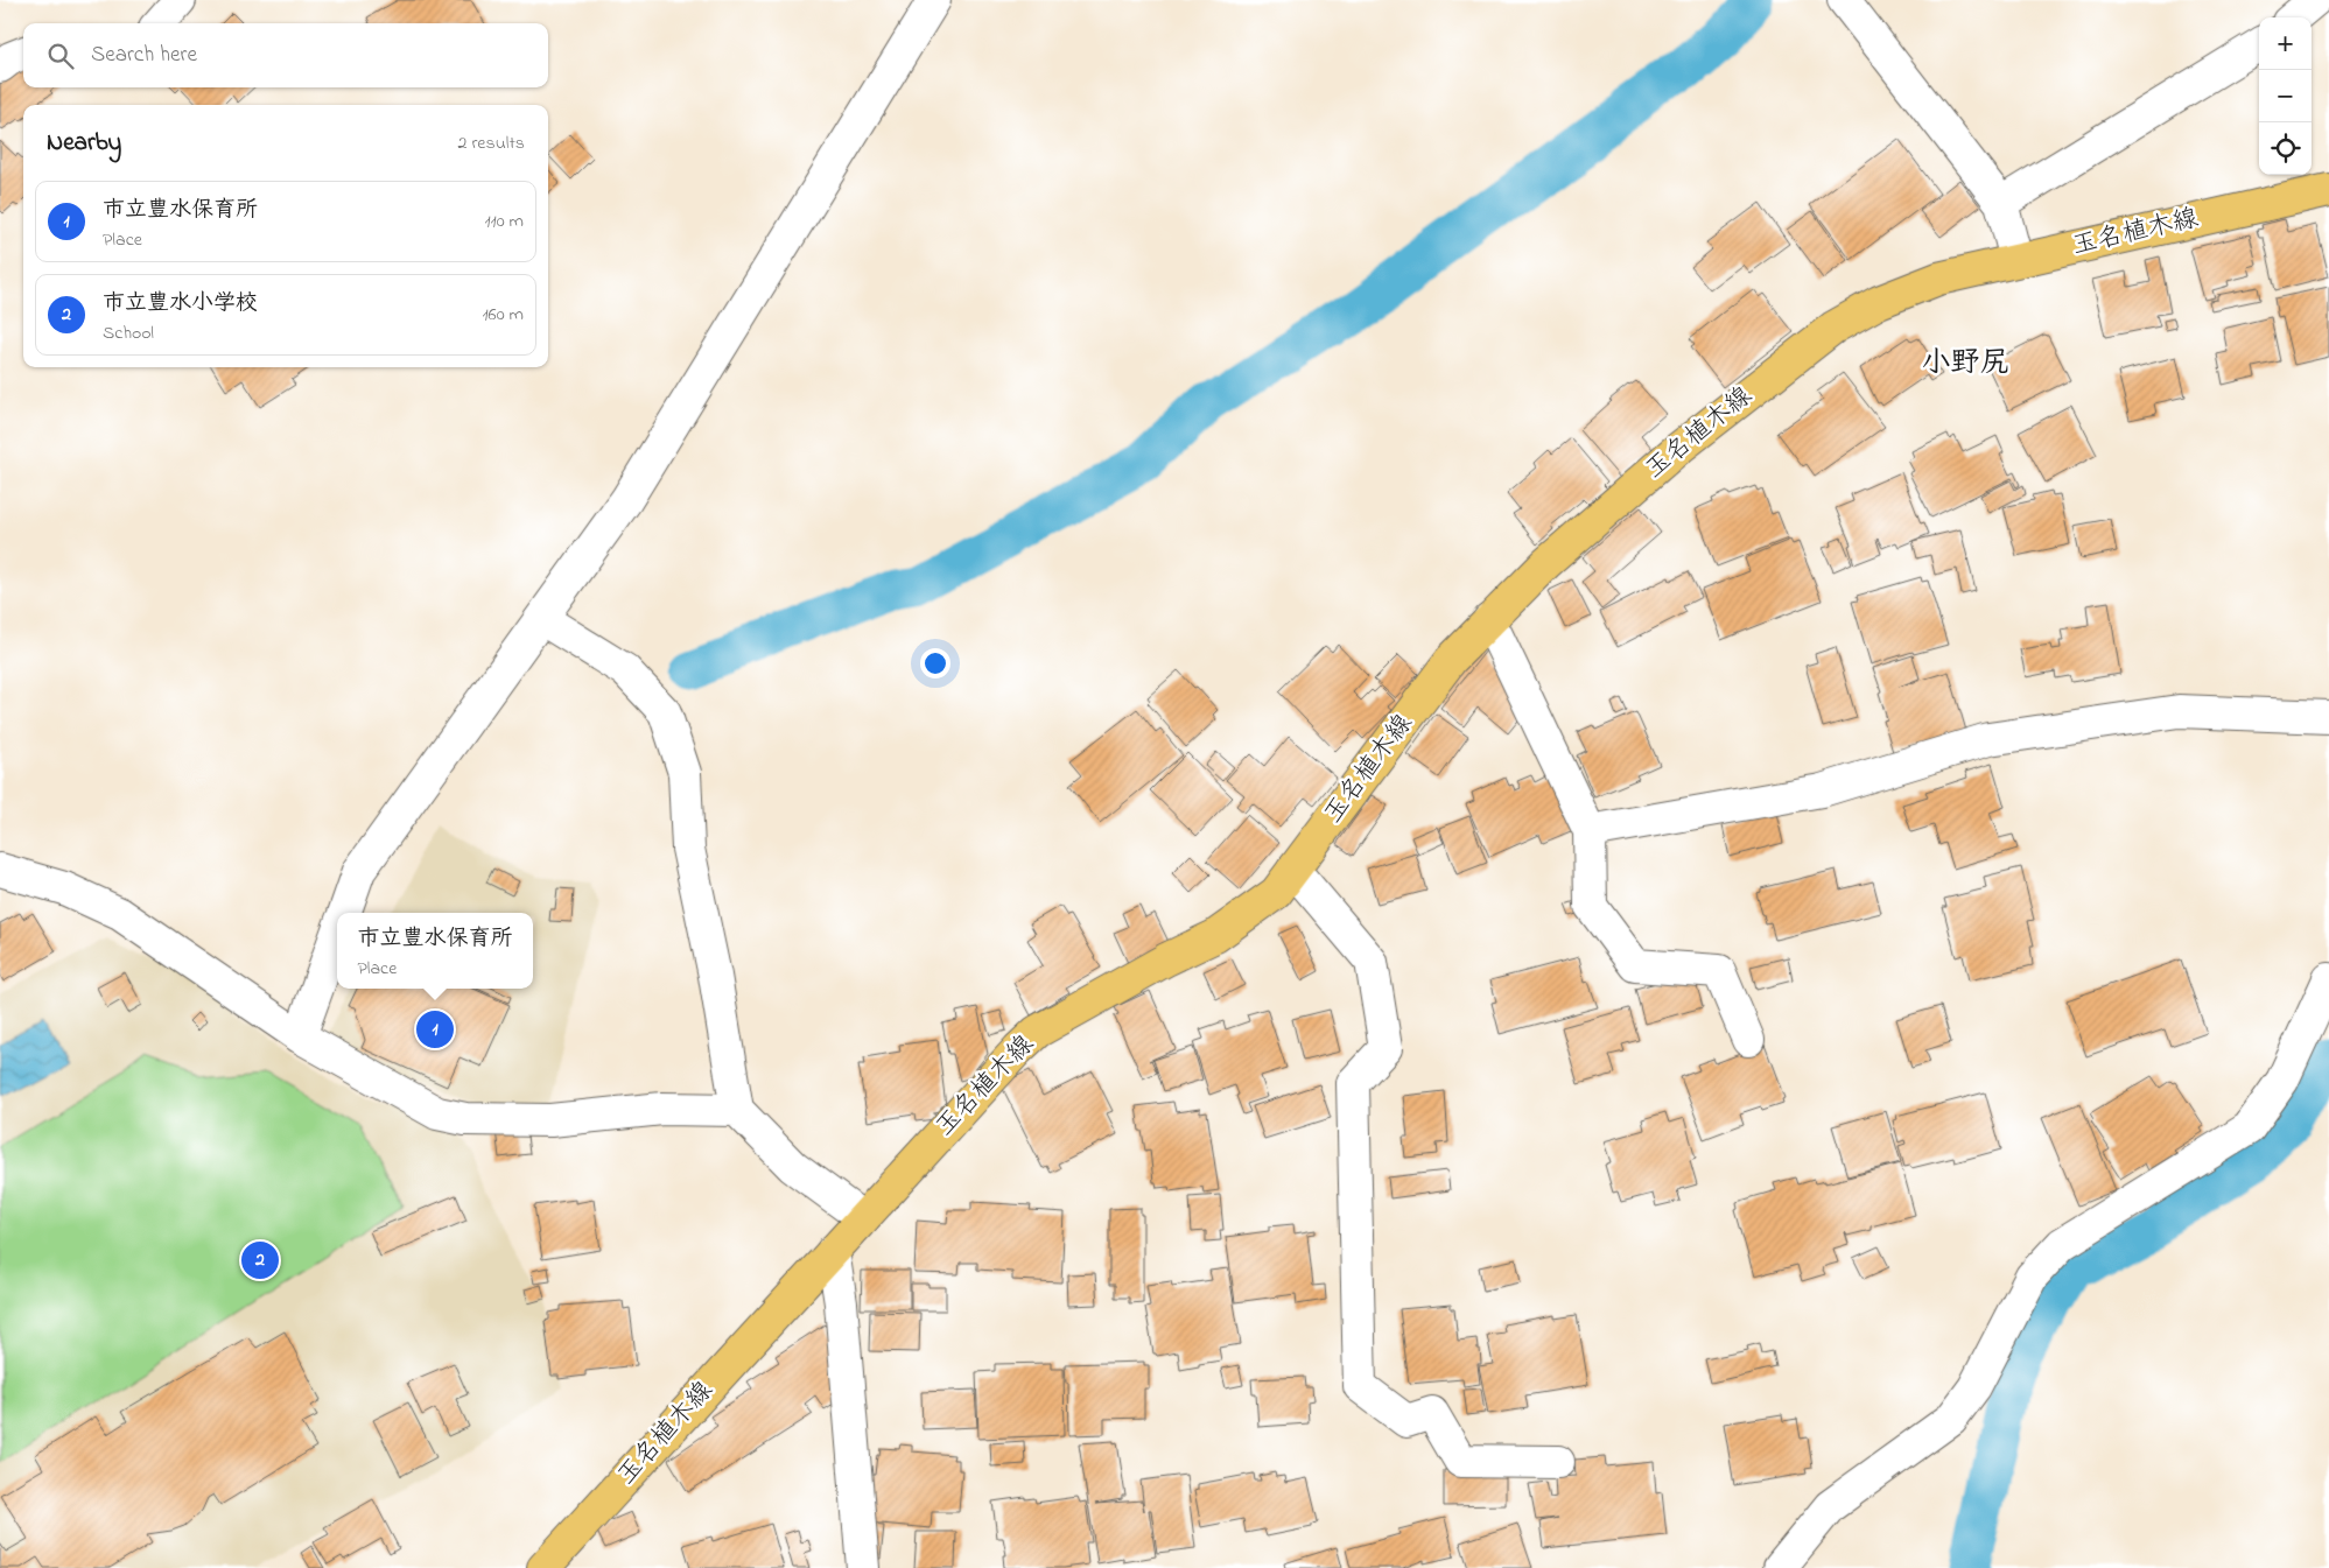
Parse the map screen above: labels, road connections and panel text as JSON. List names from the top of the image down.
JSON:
{
  "streets": {
    "main road": ["玉名植木線"]
  },
  "districts": ["小野尻"],
  "page": {
    "map_buttons": ["+", "−"],
    "search": "Search here",
    "heading": ["Nearby", "2 results"],
    "list": [
      {
        "mark": "1",
        "name": "市立豊水保育所",
        "note": "Place",
        "value": "110 m"
      },
      {
        "mark": "2",
        "name": "市立豊水小学校",
        "note": "School",
        "value": "160 m"
      }
    ],
    "popup": ["市立豊水保育所", "Place"],
    "pins": ["1", "2"]
  }
}
